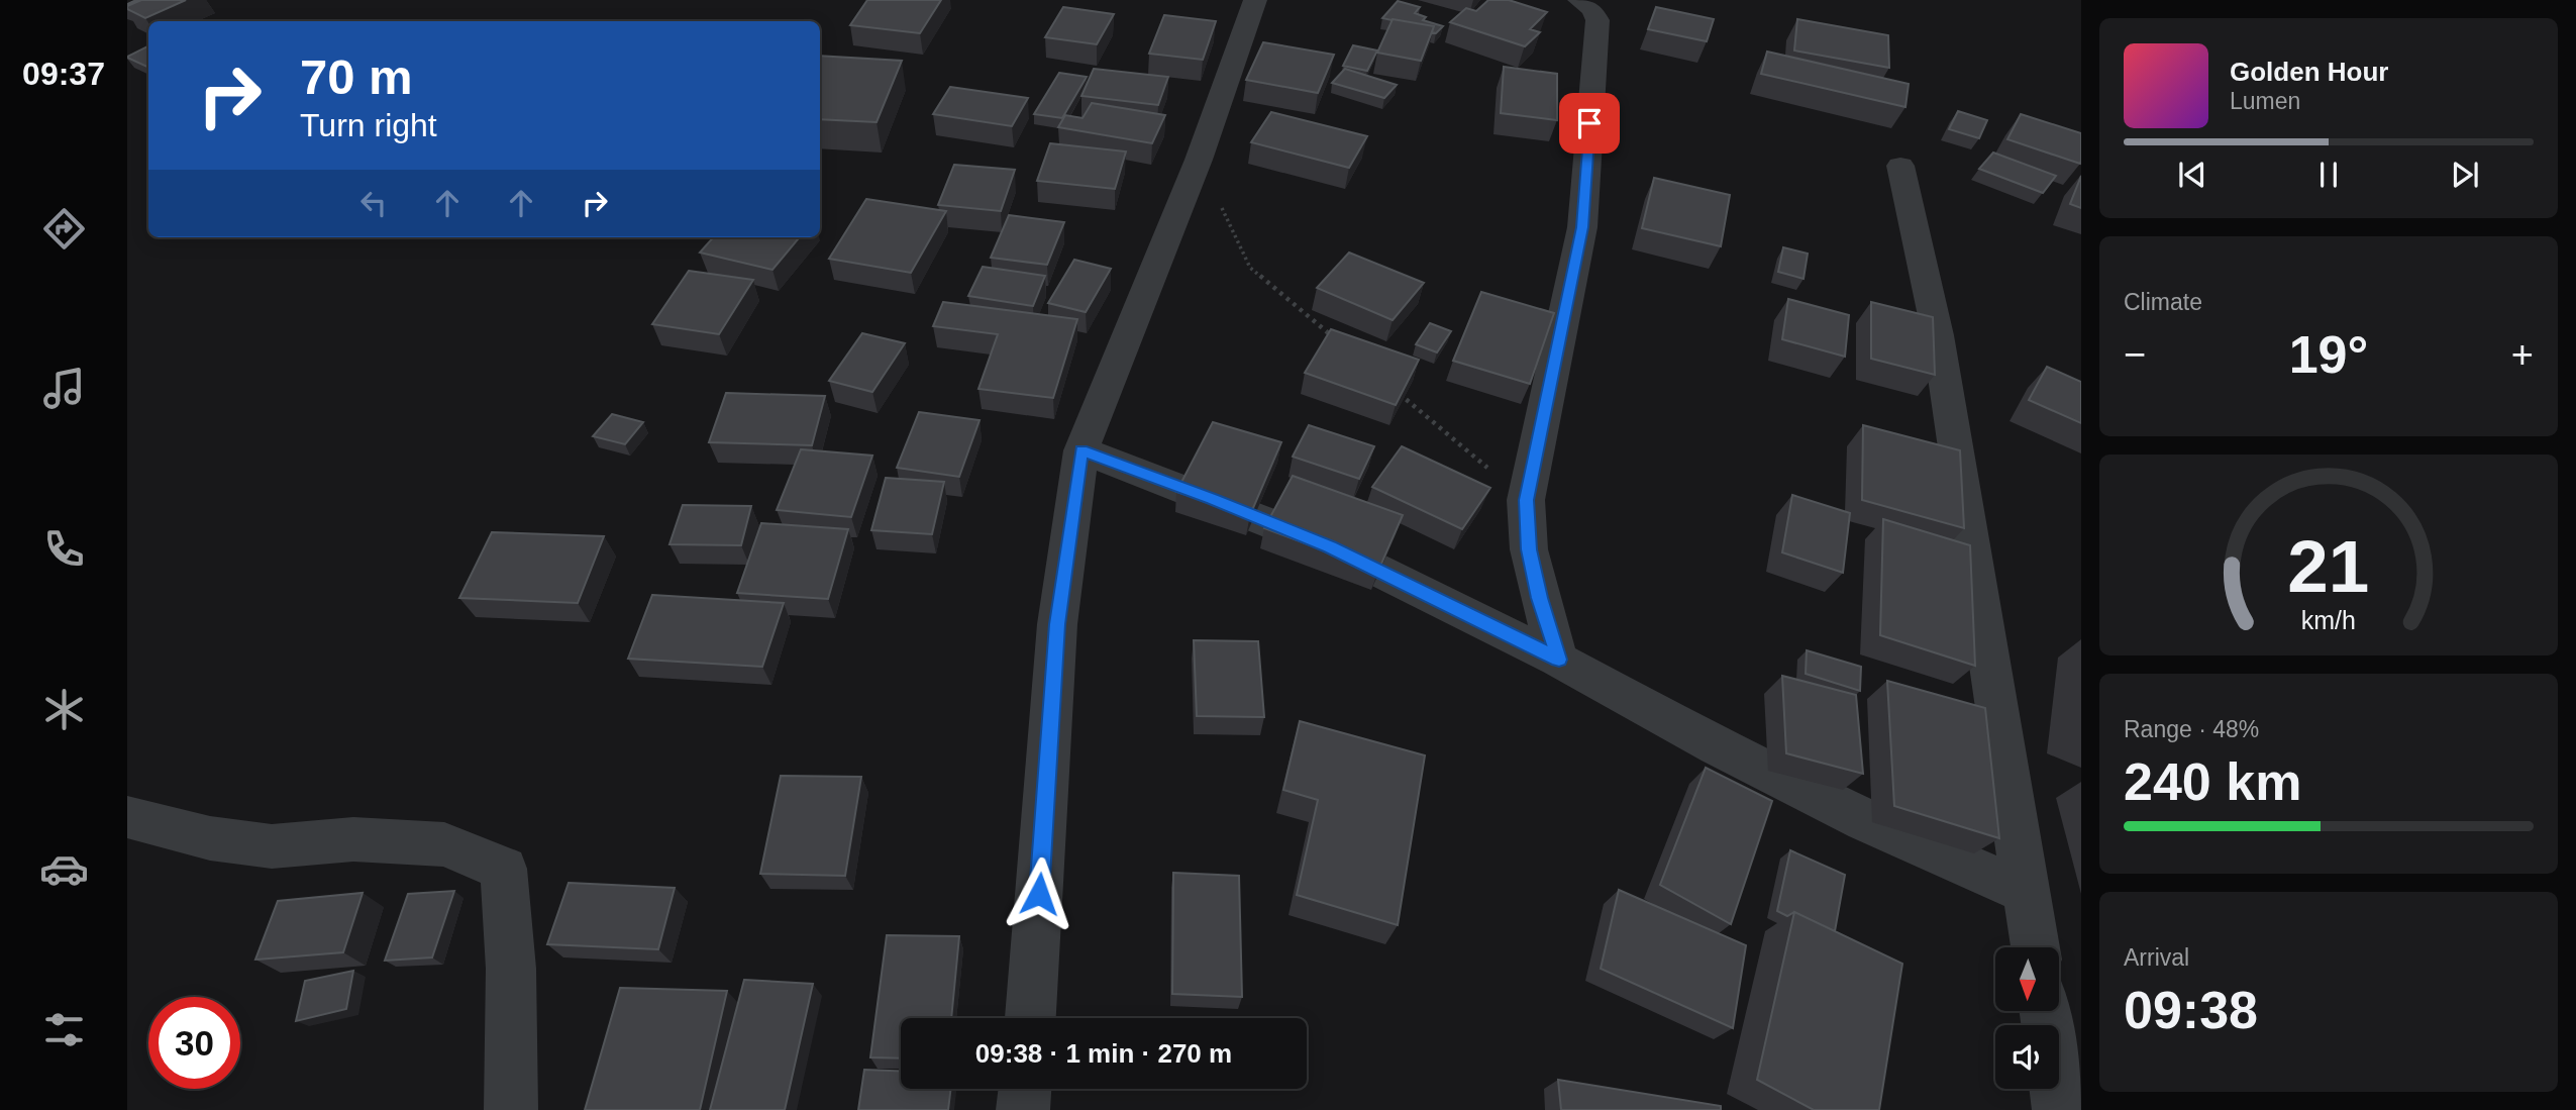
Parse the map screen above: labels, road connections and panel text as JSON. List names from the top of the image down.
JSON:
{
  "north": "bottom",
  "page": {
    "tabs": "09:37",
    "turn": ["70 m", "Turn right"],
    "song": ["Golden Hour", "Lumen"],
    "tile": [
      "Climate",
      ["Range · 48%", "240 km"],
      ["Arrival", "09:38"]
    ],
    "heat": ["−", "19°", "+"],
    "limit": "30",
    "trip": "09:38 · 1 min · 270 m",
    "gauge": ["21", "km/h"]
  }
}
